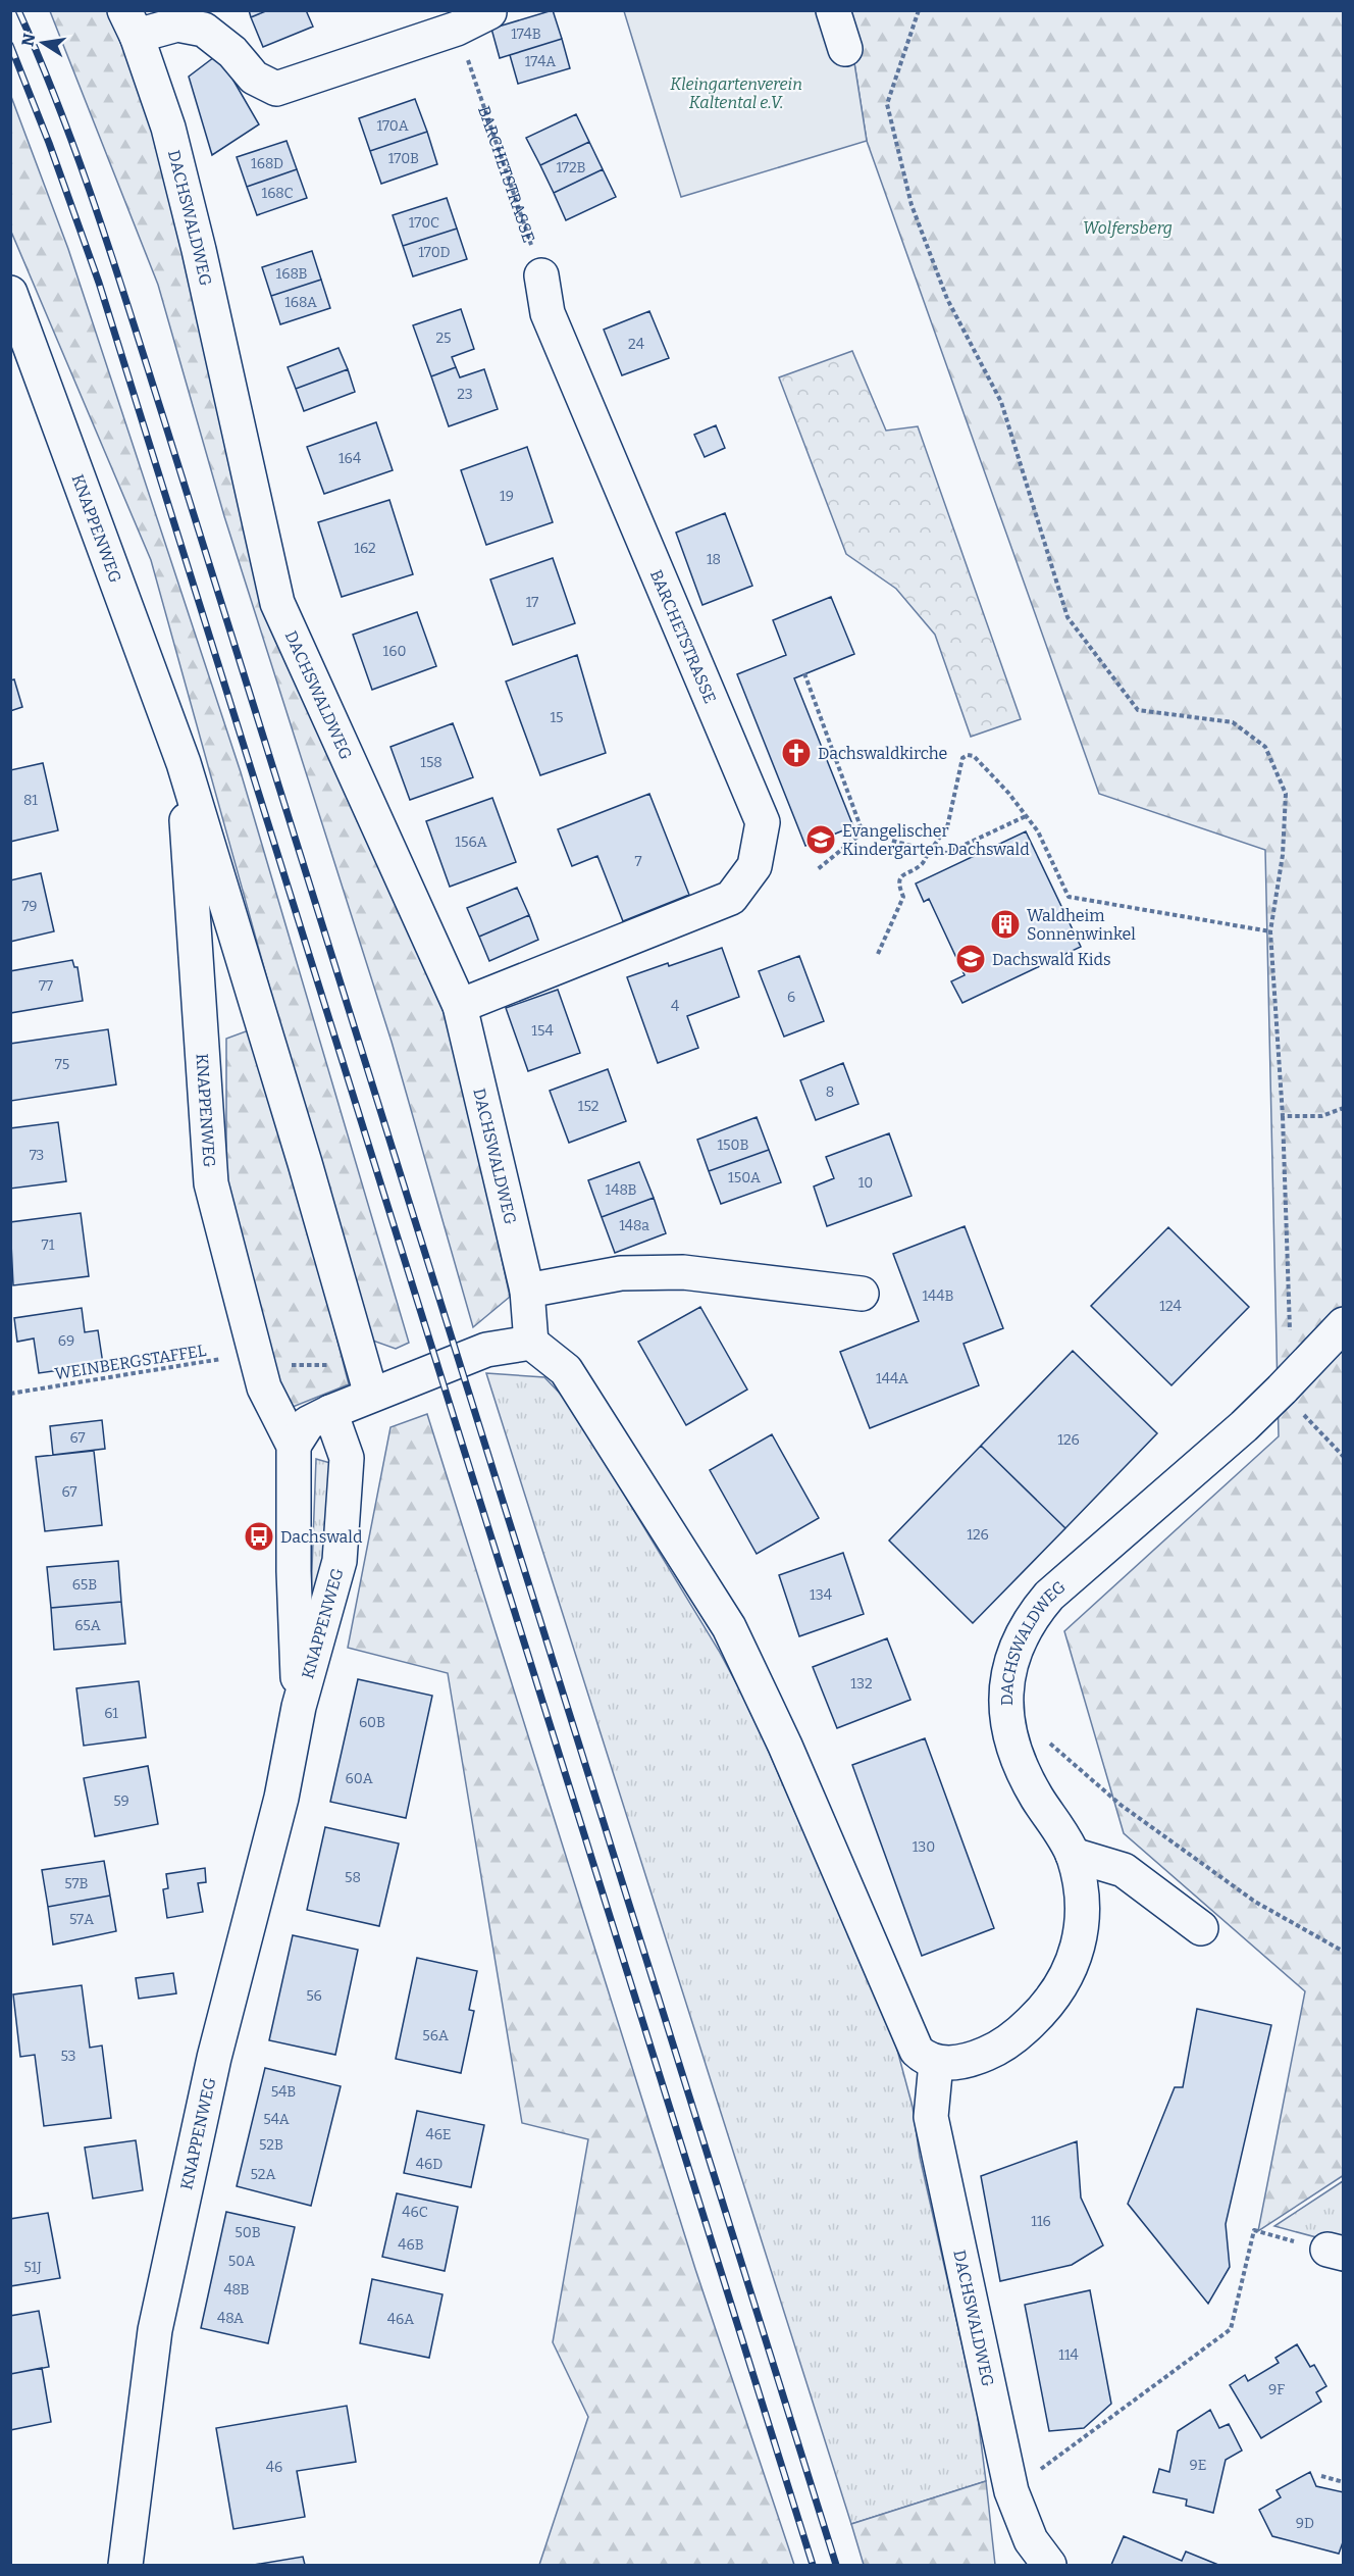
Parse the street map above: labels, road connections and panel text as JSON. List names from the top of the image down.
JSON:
{
  "streets": {
    "street": ["BARCHETSTRASSE", "DACHSWALDWEG", "KNAPPENWEG"],
    "path": ["WEINBERGSTAFFEL"]
  },
  "crossings": [
    ["BARCHETSTRASSE", "DACHSWALDWEG"],
    ["KNAPPENWEG", "WEINBERGSTAFFEL"]
  ],
  "parks": ["Kleingartenverein Kaltental e.V.", "Wolfersberg"],
  "places": {
    "church": ["Dachswaldkirche"],
    "school or university": ["Evangelischer Kindergarten Dachswald", "Dachswald Kids"],
    "building": ["Waldheim Sonnenwinkel"],
    "bus stop": ["Dachswald"]
  },
  "house_numbers": [
    "174B",
    "174A",
    "170A",
    "170B",
    "168D",
    "172B",
    "168C",
    "170C",
    "170D",
    "168B",
    "168A",
    "25",
    "24",
    "23",
    "164",
    "19",
    "162",
    "18",
    "17",
    "160",
    "15",
    "158",
    "81",
    "156A",
    "7",
    "79",
    "77",
    "6",
    "4",
    "154",
    "75",
    "8",
    "152",
    "150B",
    "73",
    "150A",
    "10",
    "148B",
    "148a",
    "71",
    "144B",
    "124",
    "69",
    "144A",
    "67",
    "126",
    "67",
    "126",
    "65B",
    "134",
    "65A",
    "132",
    "61",
    "60B",
    "60A",
    "59",
    "130",
    "58",
    "57B",
    "57A",
    "56",
    "56A",
    "53",
    "54B",
    "54A",
    "46E",
    "52B",
    "46D",
    "52A",
    "46C",
    "116",
    "50B",
    "46B",
    "50A",
    "51J",
    "48B",
    "48A",
    "46A",
    "114",
    "9F",
    "9E",
    "46",
    "9D"
  ],
  "north": "left"
}
